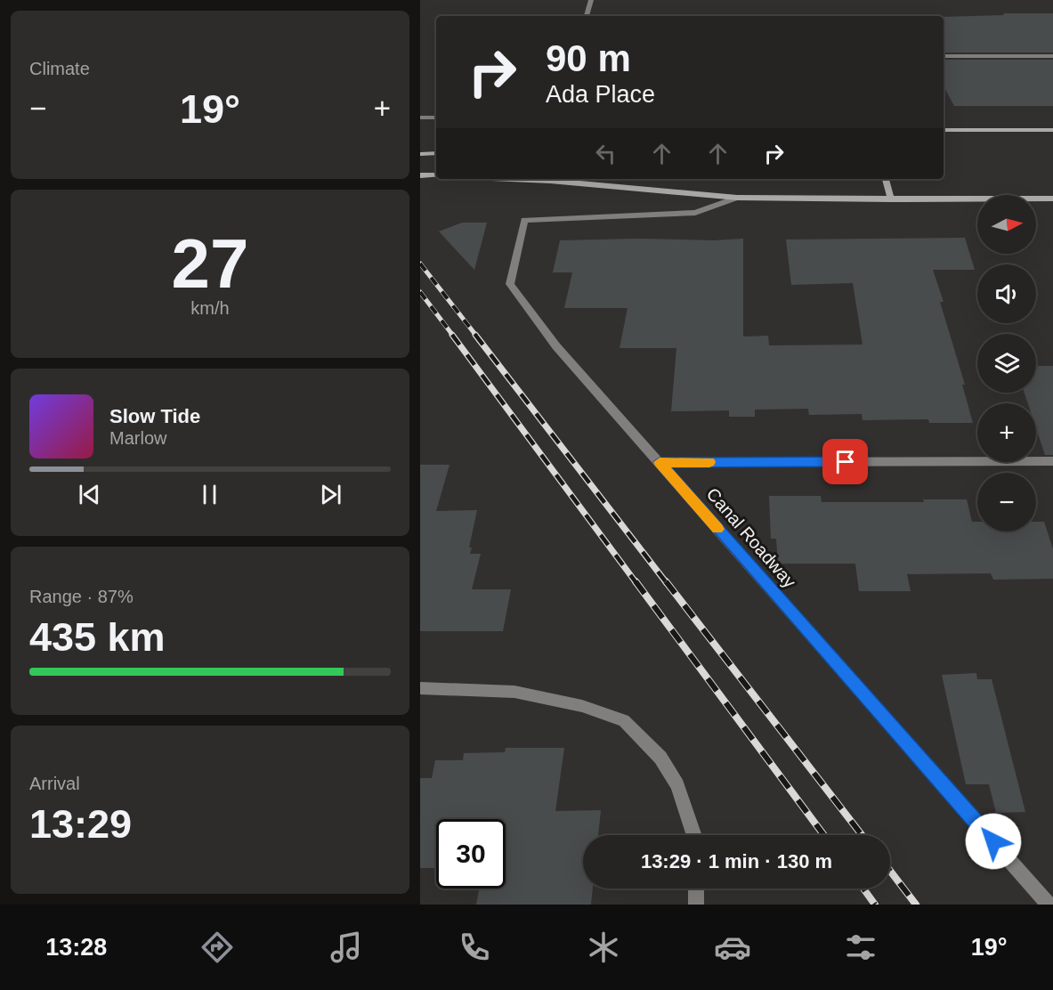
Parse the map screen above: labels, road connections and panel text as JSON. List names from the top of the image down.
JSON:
{
  "streets": {
    "street": ["Canal Roadway"]
  },
  "north": "right",
  "page": {
    "tile": [
      "Climate",
      ["27", "km/h"],
      ["Range · 87%", "435 km"],
      ["Arrival", "13:29"]
    ],
    "turn": ["90 m", "Ada Place"],
    "heat": ["−", "19°", "+"],
    "map_buttons": ["+", "−"],
    "song": ["Slow Tide", "Marlow"],
    "limit": "30",
    "trip": "13:29 · 1 min · 130 m",
    "tabs": ["13:28", "19°"]
  }
}
